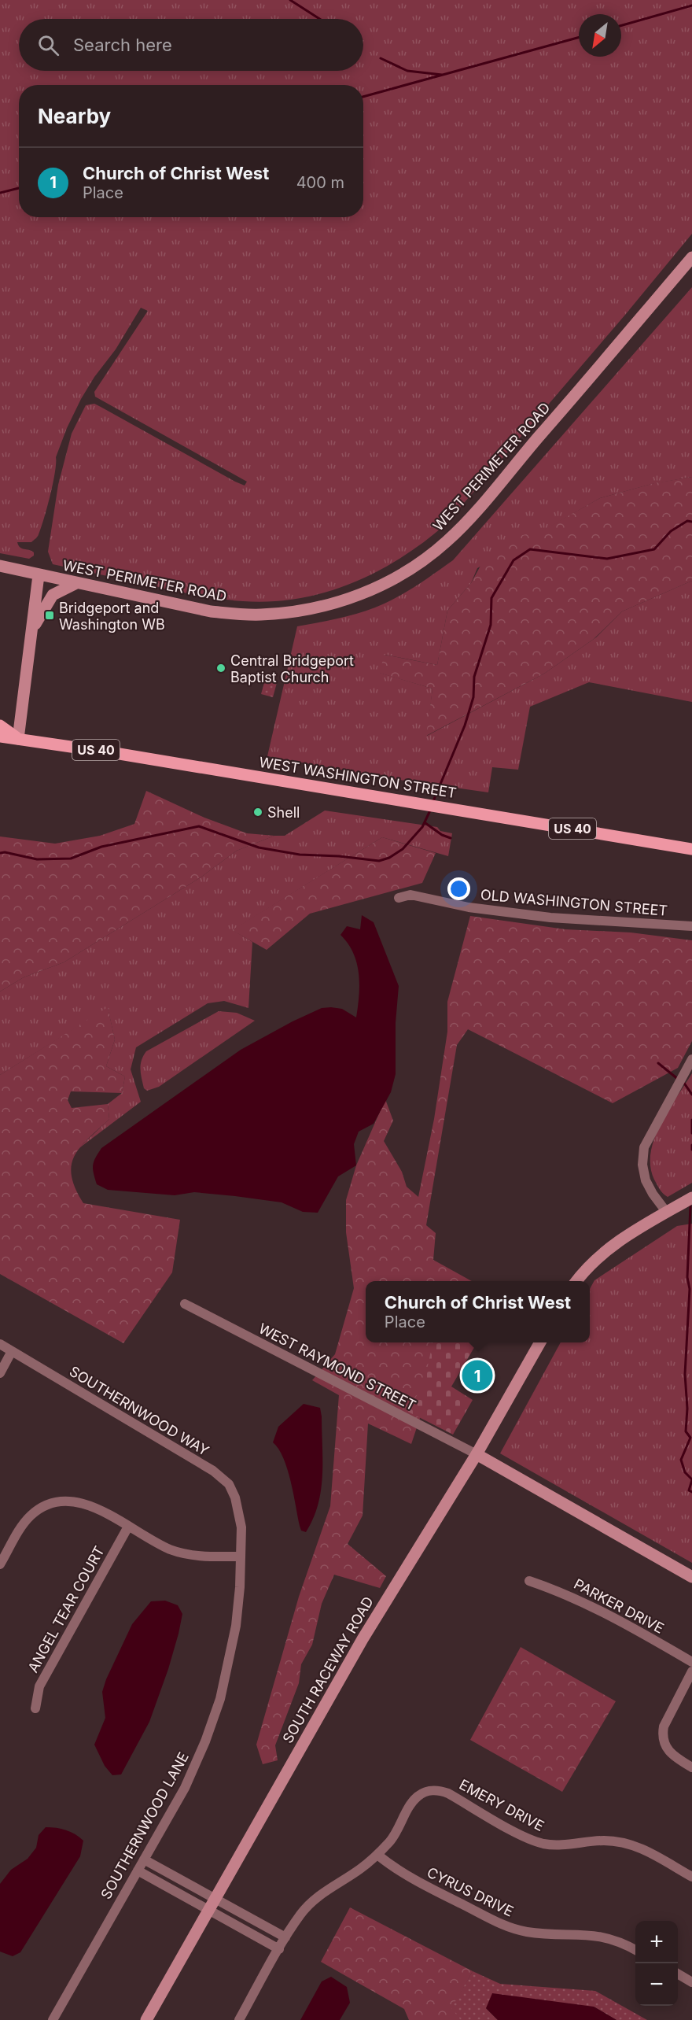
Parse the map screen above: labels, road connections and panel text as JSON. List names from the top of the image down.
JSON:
{
  "streets": {
    "main road": ["US 40", "WEST WASHINGTON STREET"],
    "street": [
      "WEST PERIMETER ROAD",
      "OLD WASHINGTON STREET",
      "WEST RAYMOND STREET",
      "SOUTHERNWOOD WAY",
      "PARKER DRIVE",
      "ANGEL TEAR COURT",
      "SOUTH RACEWAY ROAD",
      "EMERY DRIVE",
      "SOUTHERNWOOD LANE",
      "CYRUS DRIVE"
    ]
  },
  "crossings": [
    ["WEST RAYMOND STREET", "SOUTH RACEWAY ROAD"],
    ["SOUTHERNWOOD WAY", "SOUTHERNWOOD LANE"],
    ["EMERY DRIVE", "CYRUS DRIVE"]
  ],
  "places": {
    "transit": ["Bridgeport and Washington WB"],
    "other": ["Central Bridgeport Baptist Church", "Shell"]
  },
  "north": "bottom left",
  "page": {
    "search": "Search here",
    "heading": "Nearby",
    "list": [
      {
        "mark": "1",
        "name": "Church of Christ West",
        "note": "Place",
        "value": "400 m"
      }
    ],
    "popup": ["Church of Christ West", "Place"],
    "pins": "1",
    "map_buttons": ["+", "−"]
  }
}
